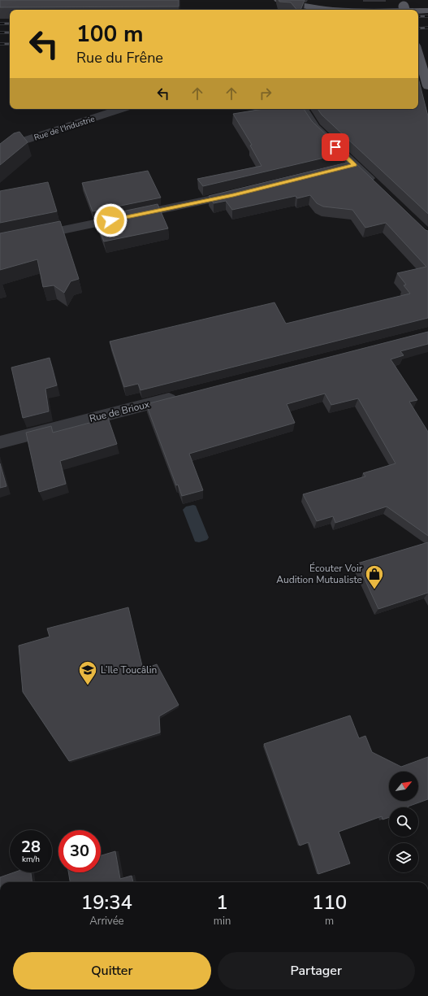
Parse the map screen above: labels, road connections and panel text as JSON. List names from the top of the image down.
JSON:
{
  "streets": {
    "street": ["Rue de l'Industrie", "Rue de Brioux"]
  },
  "places": {
    "shop": ["Écouter Voir Audition Mutualiste"],
    "school or university": ["L’Ile Toucâlin"]
  },
  "north": "top right",
  "page": {
    "turn": ["100 m", "Rue du Frêne"],
    "speed": "28 km/h",
    "limit": "30",
    "eta": [
      "19:34",
      "Arrivée",
      "1",
      "min",
      "110",
      "m"
    ],
    "buttons": ["Quitter", "Partager"]
  }
}
